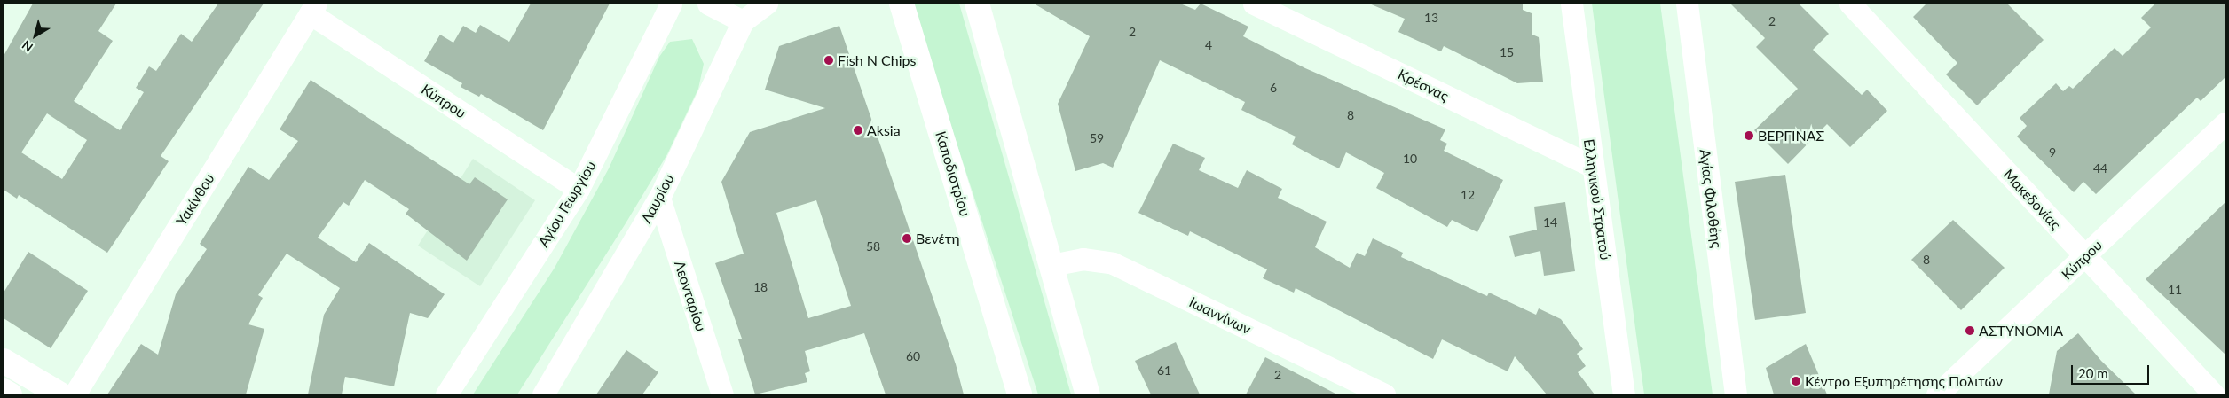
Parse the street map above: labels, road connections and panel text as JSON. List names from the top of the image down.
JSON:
{
  "streets": {
    "main road": ["Καποδιστρίου"],
    "street": [
      "Κρέσνας",
      "Κύπρου",
      "Λαυρίου",
      "Αγίας Φιλοθέης",
      "Υακίνθου",
      "Ελληνικού Στρατού",
      "Μακεδονίας",
      "Αγίου Γεωργίου",
      "Λεονταρίου",
      "Ιωαννίνων"
    ]
  },
  "crossings": [
    ["Κρέσνας", "Ελληνικού Στρατού"],
    ["Κύπρου", "Υακίνθου"],
    ["Κύπρου", "Μακεδονίας"],
    ["Κύπρου", "Αγίου Γεωργίου"],
    ["Λαυρίου", "Λεονταρίου"]
  ],
  "places": [
    "Fish N Chips",
    "Aksia",
    "ΒΕΡΓΙΝΑΣ",
    "Βενέτη",
    "ΑΣΤΥΝΟΜΙΑ",
    "Κέντρο Εξυπηρέτησης Πολιτών"
  ],
  "house_numbers": [
    "13",
    "2",
    "2",
    "4",
    "15",
    "6",
    "8",
    "59",
    "9",
    "10",
    "44",
    "12",
    "14",
    "58",
    "8",
    "18",
    "11",
    "60",
    "61",
    "2"
  ],
  "scale_bar": "20 m",
  "north": "bottom left"
}
